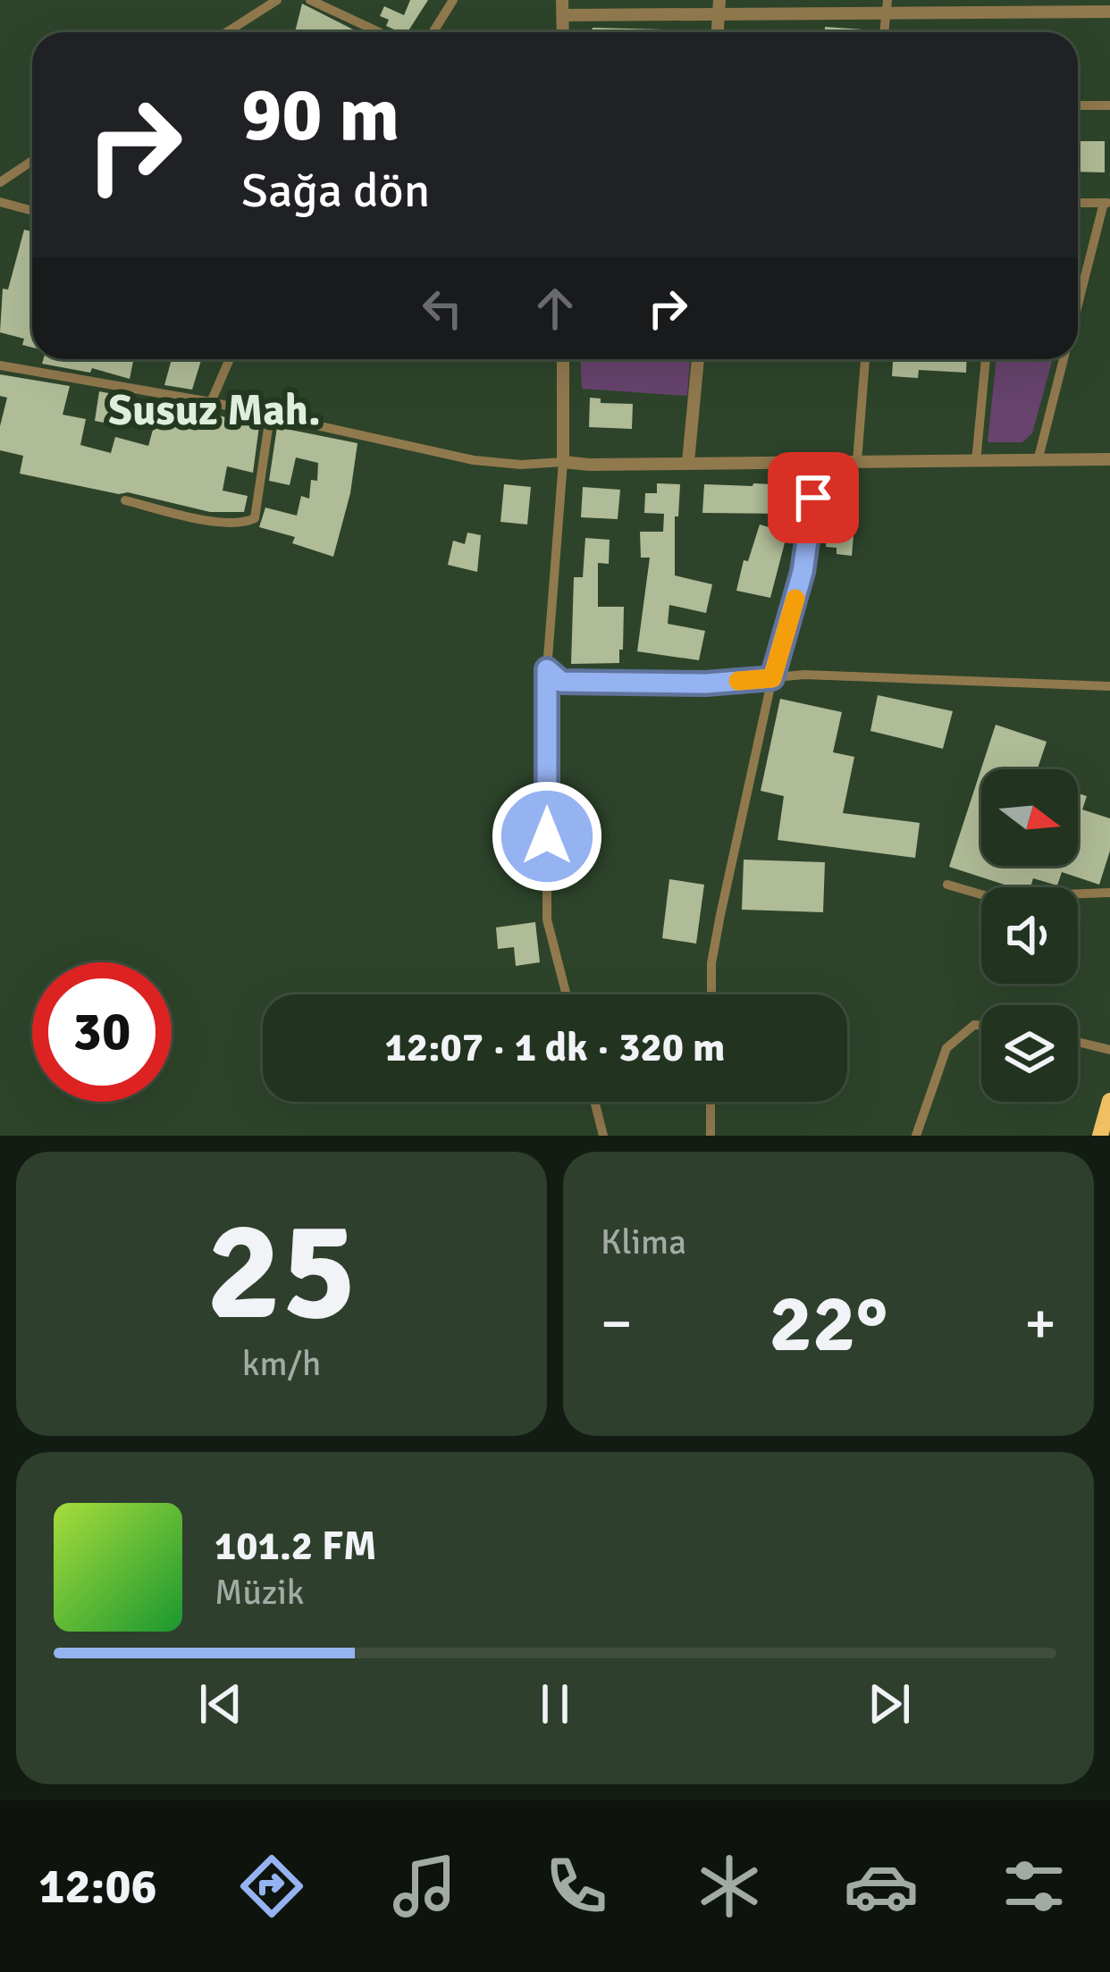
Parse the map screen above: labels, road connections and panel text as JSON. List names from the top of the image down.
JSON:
{
  "districts": ["Susuz Mah."],
  "north": "right",
  "page": {
    "turn": ["90 m", "Sağa dön"],
    "limit": "30",
    "trip": "12:07 · 1 dk · 320 m",
    "tile": [
      ["25", "km/h"],
      "Klima"
    ],
    "heat": ["−", "22°", "+"],
    "song": ["101.2 FM", "Müzik"],
    "tabs": "12:06"
  }
}
